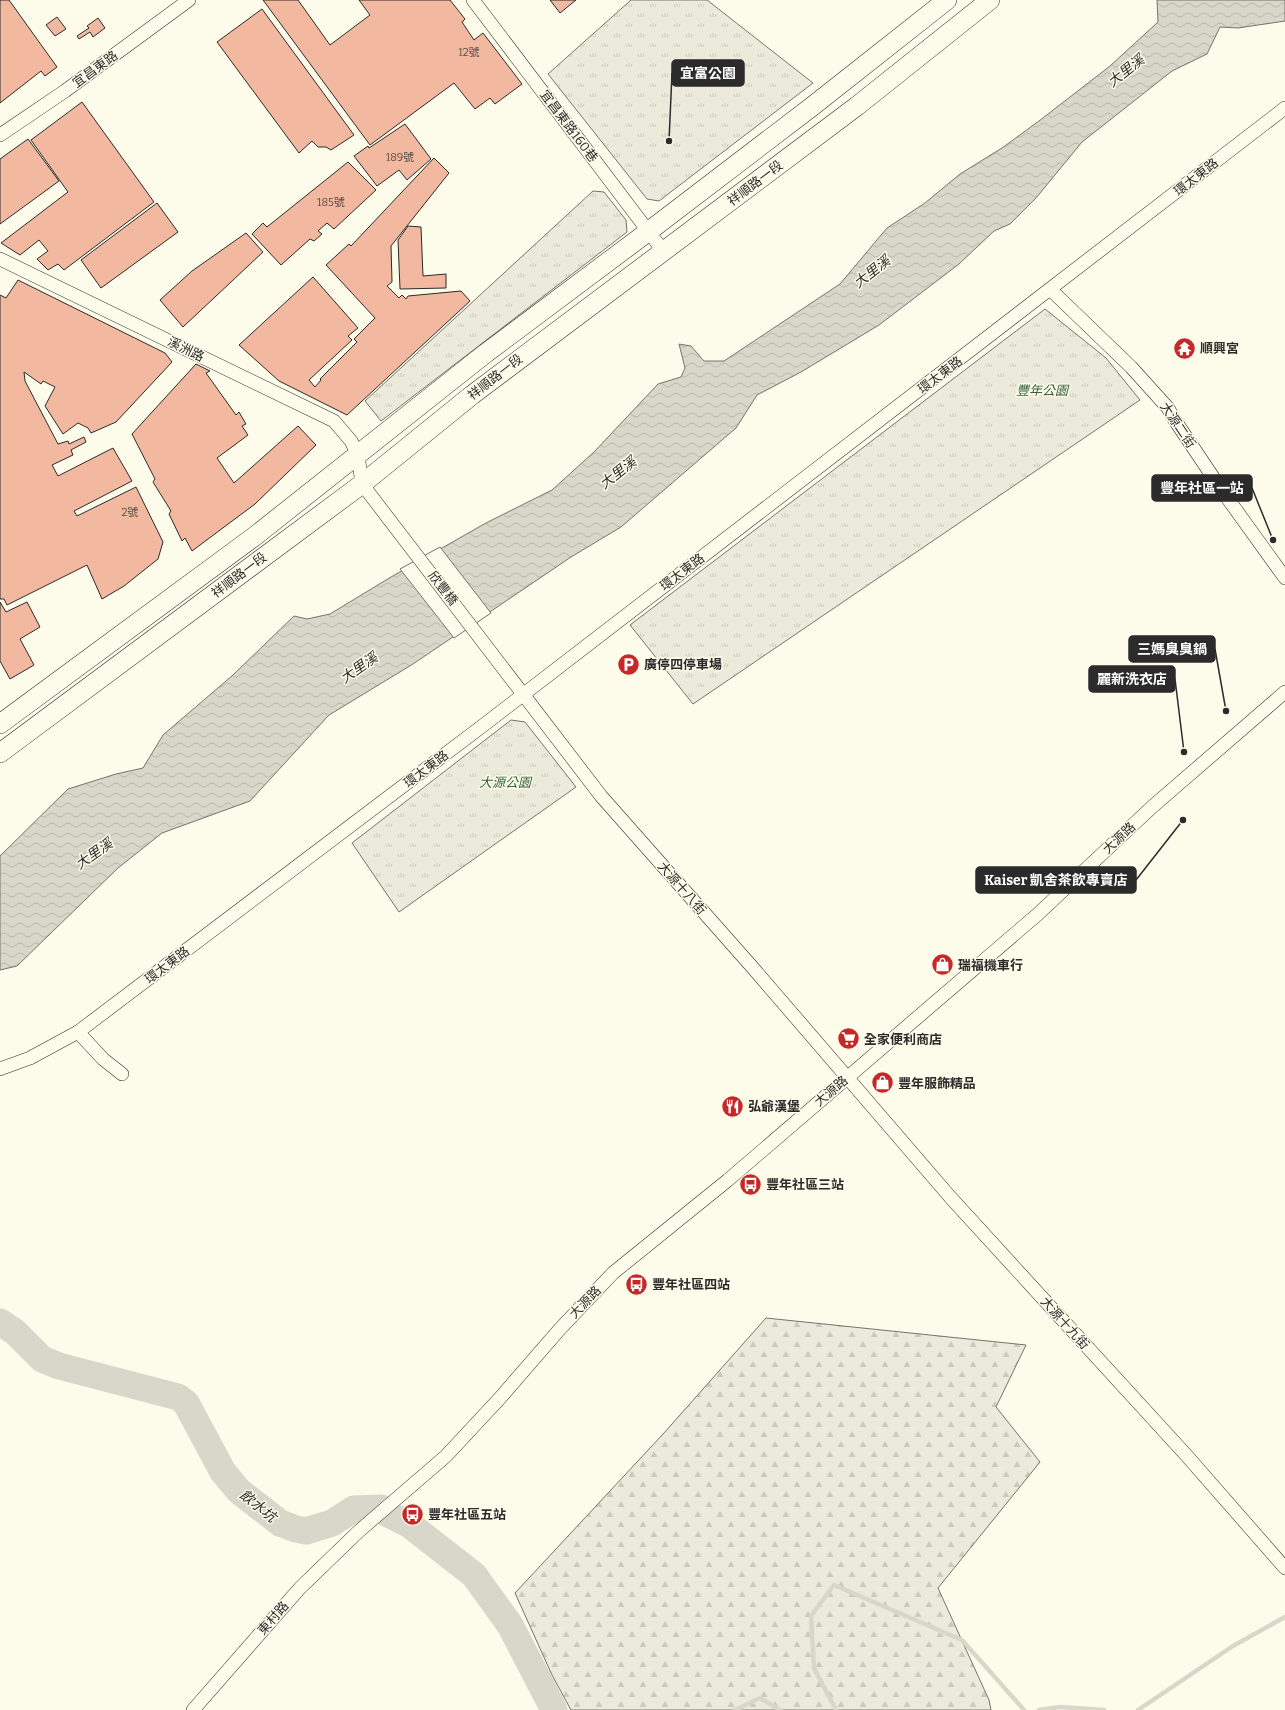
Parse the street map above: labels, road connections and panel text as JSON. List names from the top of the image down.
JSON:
{
  "streets": {
    "street": [
      "宜昌東路",
      "宜昌東路160巷",
      "環太東路",
      "祥順路一段",
      "溪洲路",
      "大源二街",
      "欣豐橋",
      "大源路",
      "大源十八街",
      "大源十九街",
      "東村路"
    ]
  },
  "crossings": [
    ["宜昌東路160巷", "祥順路一段"],
    ["環太東路", "大源二街"],
    ["環太東路", "欣豐橋"],
    ["環太東路", "大源十八街"],
    ["祥順路一段", "溪洲路"],
    ["祥順路一段", "欣豐橋"],
    ["欣豐橋", "大源十八街"],
    ["大源路", "大源十八街"],
    ["大源路", "大源十九街"],
    ["大源路", "東村路"],
    ["大源十八街", "大源十九街"]
  ],
  "water": ["大里溪", "飲水坑"],
  "parks": ["豐年公園", "大源公園"],
  "places": {
    "other": [
      "宜富公園",
      "豐年社區一站",
      "三媽臭臭鍋",
      "麗新洗衣店",
      "Kaiser 凱舍茶飲專賣店"
    ],
    "temple": ["順興宮"],
    "parking": ["廣停四停車場"],
    "shop": ["瑞福機車行", "豐年服飾精品"],
    "supermarket": ["全家便利商店"],
    "restaurant": ["弘爺漢堡"],
    "bus stop": ["豐年社區三站", "豐年社區四站", "豐年社區五站"]
  },
  "house_numbers": [
    "12號",
    "189號",
    "185號",
    "2號"
  ]
}
